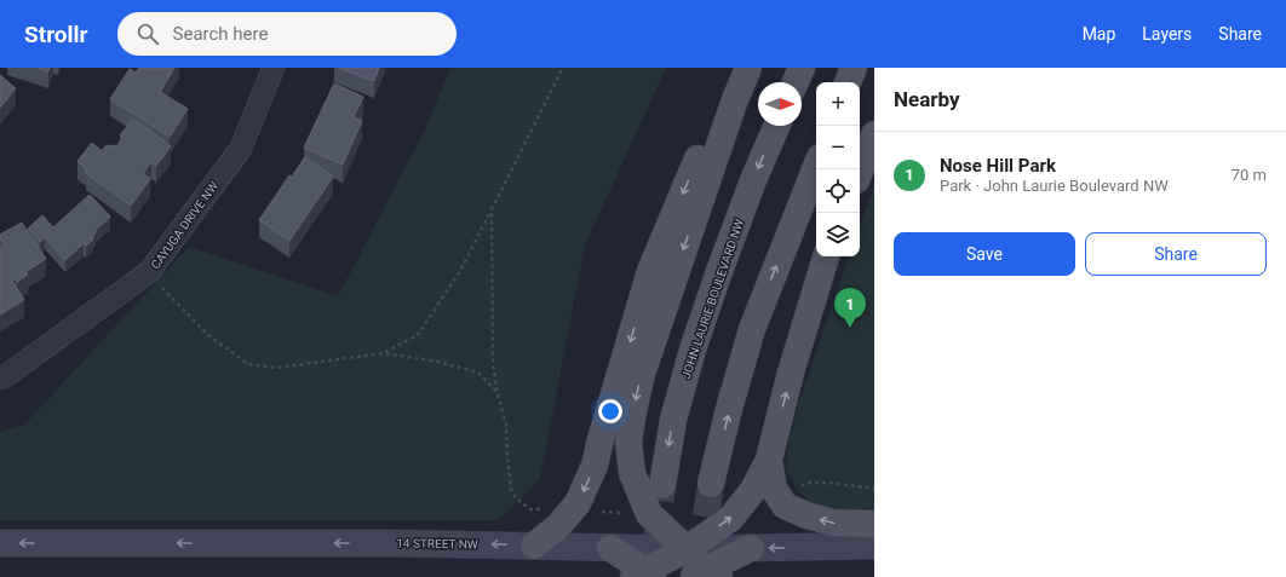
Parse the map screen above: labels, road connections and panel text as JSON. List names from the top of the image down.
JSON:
{
  "streets": {
    "main road": ["JOHN LAURIE BOULEVARD NW", "14 STREET NW"],
    "street": ["CAYUGA DRIVE NW"]
  },
  "one_way": ["14 STREET NW"],
  "north": "right",
  "page": {
    "header": "Strollr",
    "search": "Search here",
    "nav": ["Map", "Layers", "Share"],
    "heading": "Nearby",
    "map_buttons": ["+", "−"],
    "list": [
      {
        "mark": "1",
        "name": "Nose Hill Park",
        "note": "Park · John Laurie Boulevard NW",
        "value": "70 m"
      }
    ],
    "buttons": ["Save", "Share"],
    "pins": "1"
  }
}
